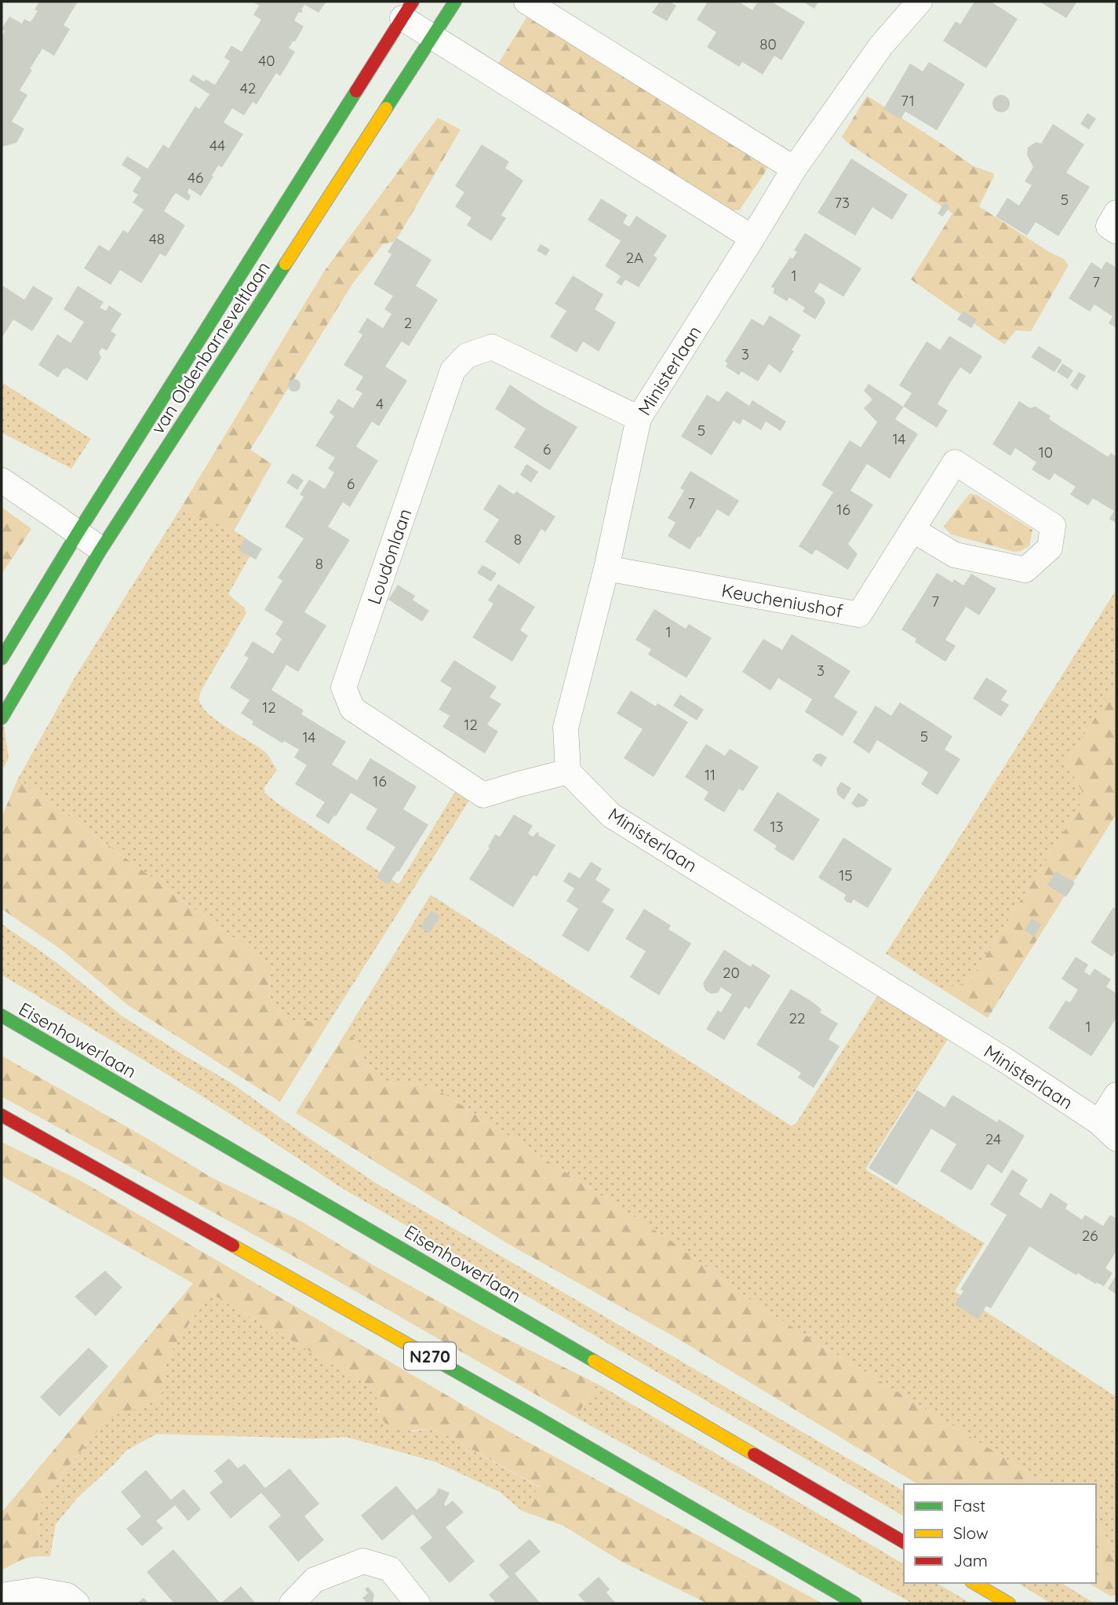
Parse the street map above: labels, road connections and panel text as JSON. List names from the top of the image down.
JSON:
{
  "streets": {
    "main road": ["van Oldenbarneveltlaan", "Eisenhowerlaan", "N270"],
    "street": ["Ministerlaan", "Loudonlaan", "Keucheniushof"]
  },
  "crossings": [
    ["Ministerlaan", "Loudonlaan"],
    ["Ministerlaan", "Keucheniushof"]
  ],
  "house_numbers": [
    "80",
    "40",
    "42",
    "71",
    "44",
    "46",
    "5",
    "73",
    "48",
    "2A",
    "1",
    "7",
    "2",
    "3",
    "4",
    "5",
    "14",
    "6",
    "10",
    "6",
    "7",
    "16",
    "8",
    "8",
    "7",
    "1",
    "3",
    "12",
    "12",
    "5",
    "14",
    "11",
    "16",
    "13",
    "15",
    "20",
    "22",
    "1",
    "24",
    "26"
  ],
  "legend": ["Fast", "Slow", "Jam"]
}
